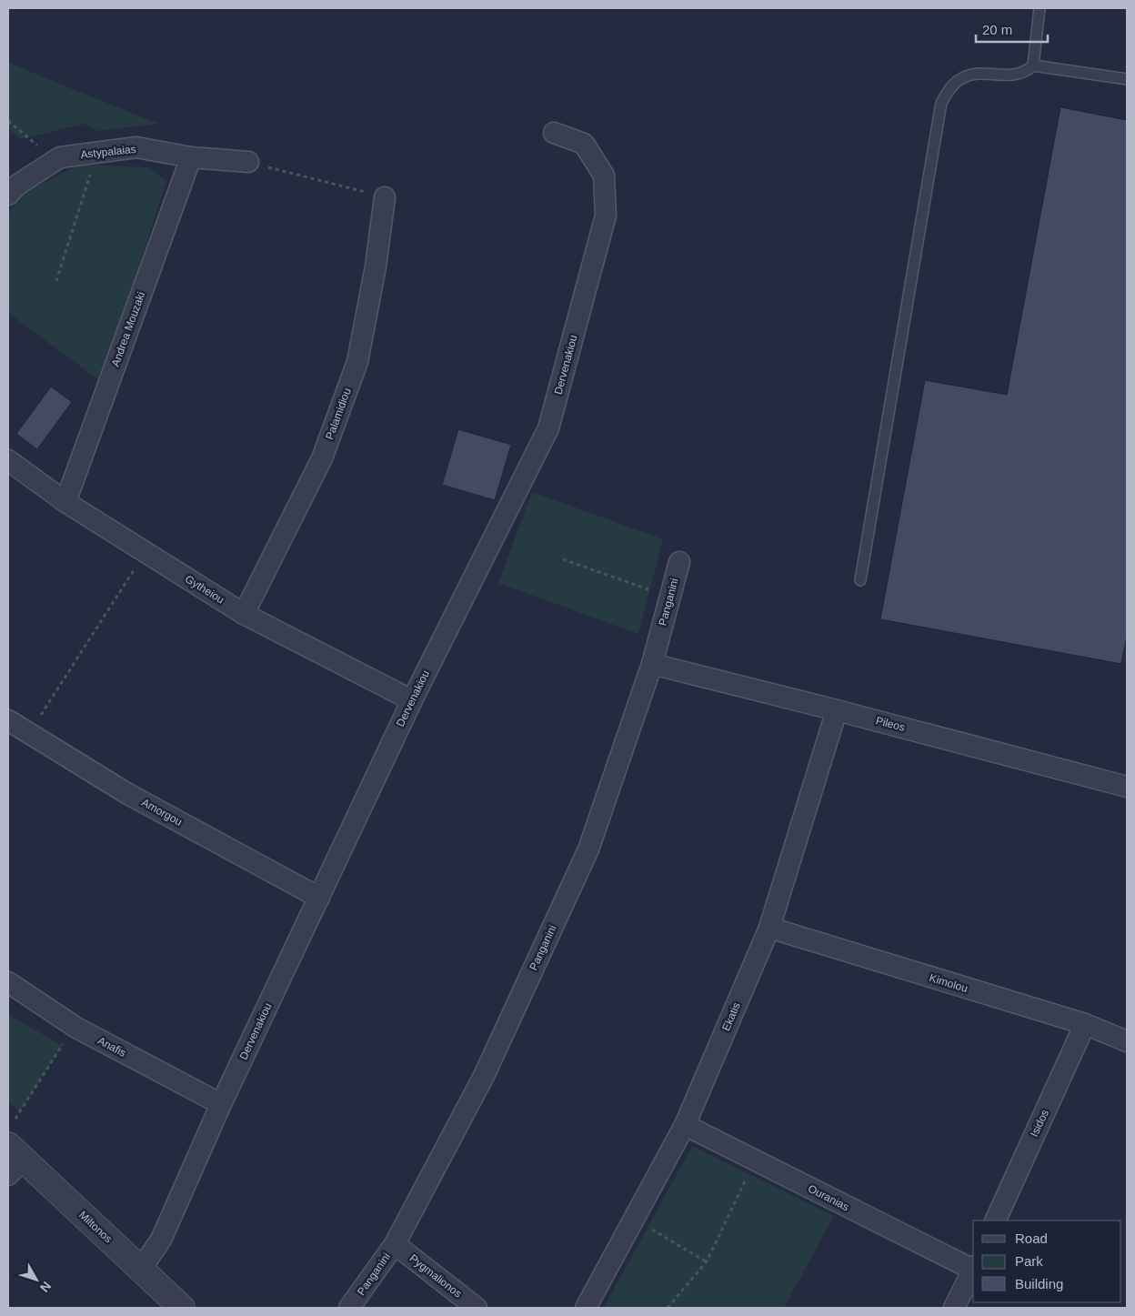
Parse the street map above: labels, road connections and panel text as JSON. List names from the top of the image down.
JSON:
{
  "streets": {
    "street": [
      "Astypalaias",
      "Andrea Mouzaki",
      "Dervenakiou",
      "Palamidiou",
      "Gytheiou",
      "Panganini",
      "Pileos",
      "Amorgou",
      "Kimolou",
      "Ekatis",
      "Anafis",
      "Isidos",
      "Ouranias",
      "Miltonos",
      "Pygmalionos"
    ]
  },
  "crossings": [
    ["Astypalaias", "Andrea Mouzaki"],
    ["Andrea Mouzaki", "Gytheiou"],
    ["Dervenakiou", "Gytheiou"],
    ["Dervenakiou", "Amorgou"],
    ["Dervenakiou", "Anafis"],
    ["Dervenakiou", "Miltonos"],
    ["Palamidiou", "Gytheiou"],
    ["Panganini", "Pileos"],
    ["Panganini", "Pygmalionos"],
    ["Pileos", "Ekatis"],
    ["Kimolou", "Ekatis"],
    ["Kimolou", "Isidos"],
    ["Ekatis", "Ouranias"]
  ],
  "legend": ["Road", "Park", "Building"],
  "scale_bar": "20 m",
  "north": "bottom right"
}
